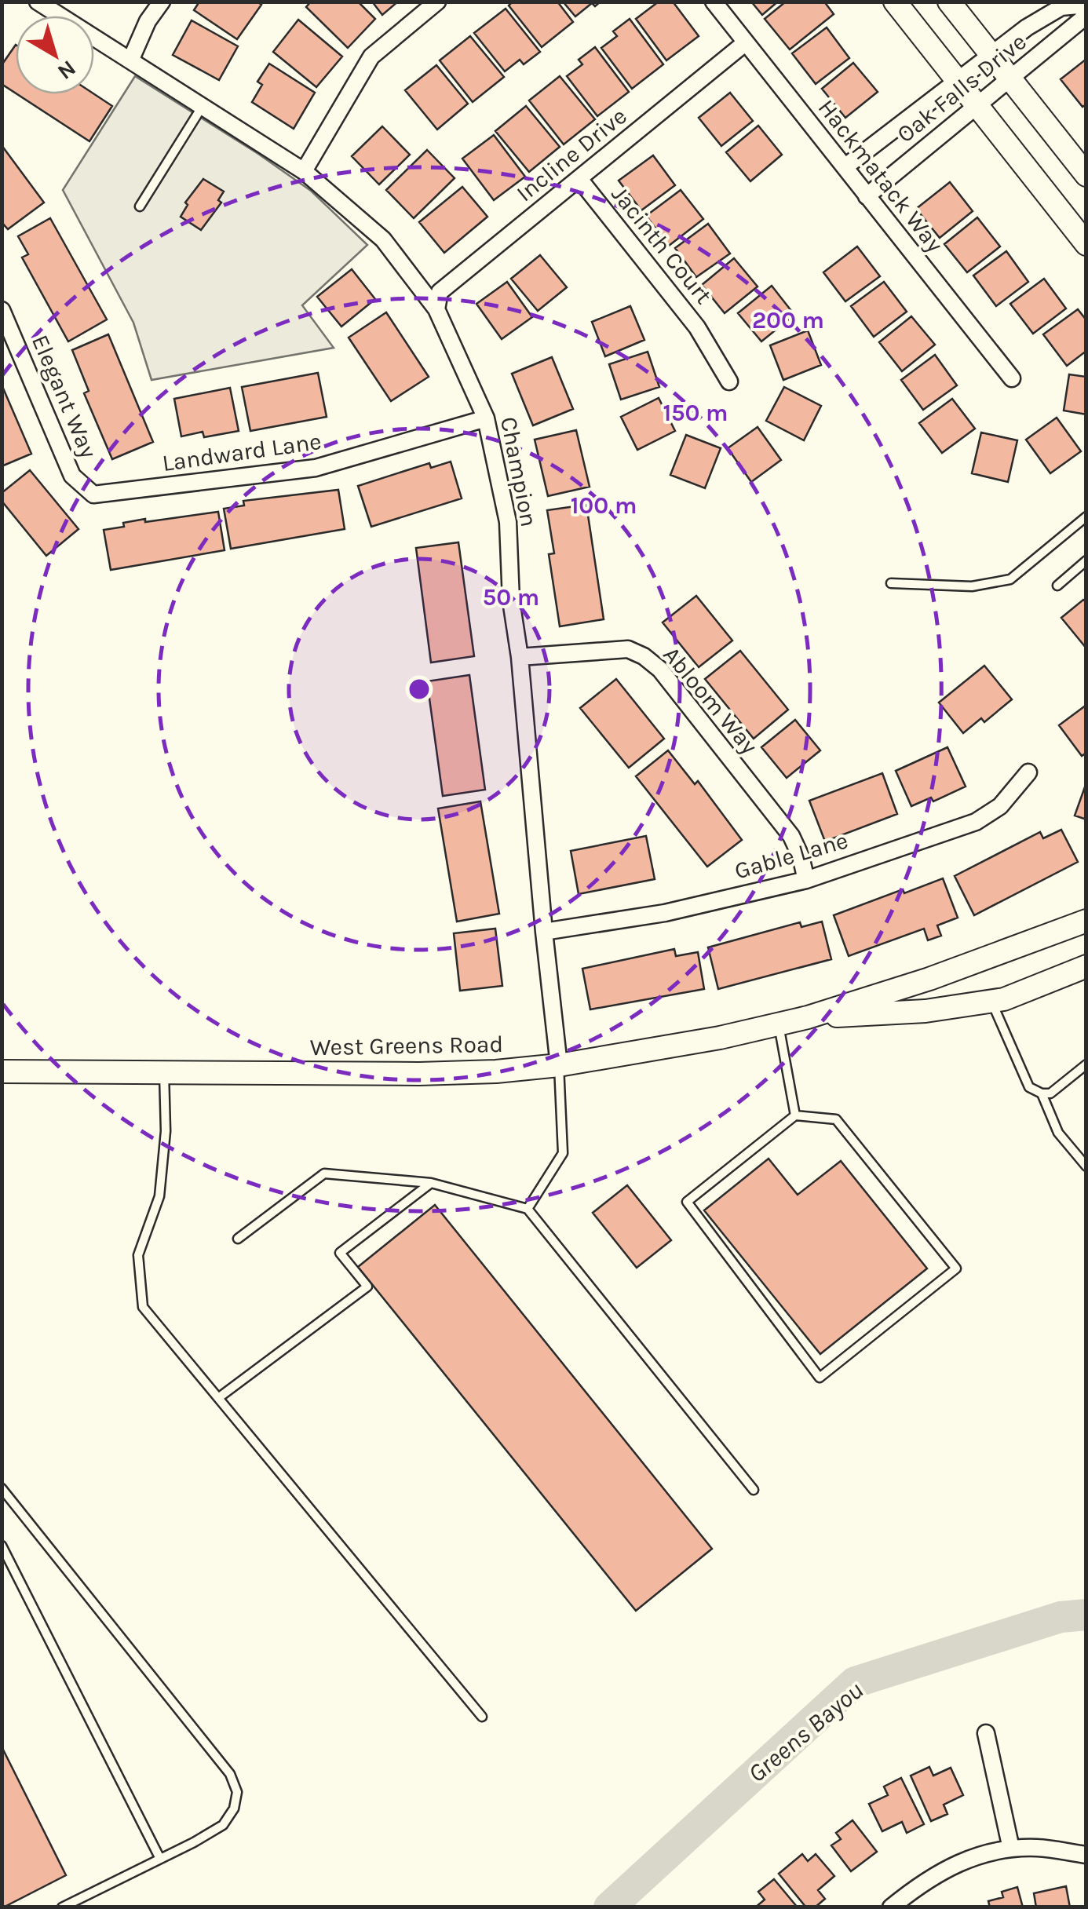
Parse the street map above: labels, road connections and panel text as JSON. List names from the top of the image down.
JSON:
{
  "streets": {
    "main road": ["West Greens Road"],
    "street": [
      "Oak Falls Drive",
      "Incline Drive",
      "Hackmatack Way",
      "Jacinth Court",
      "Elegant Way",
      "Landward Lane",
      "Champion",
      "Abloom Way",
      "Gable Lane"
    ]
  },
  "crossings": [
    ["Oak Falls Drive", "Hackmatack Way"],
    ["Incline Drive", "Hackmatack Way"],
    ["Incline Drive", "Jacinth Court"],
    ["Incline Drive", "Champion"],
    ["Elegant Way", "Landward Lane"],
    ["Landward Lane", "Champion"],
    ["Champion", "Abloom Way"],
    ["Champion", "Gable Lane"],
    ["Champion", "West Greens Road"],
    ["Abloom Way", "Gable Lane"]
  ],
  "water": ["Greens Bayou"],
  "north": "bottom right",
  "rings": [
    "200 m",
    "150 m",
    "100 m",
    "50 m"
  ]
}
